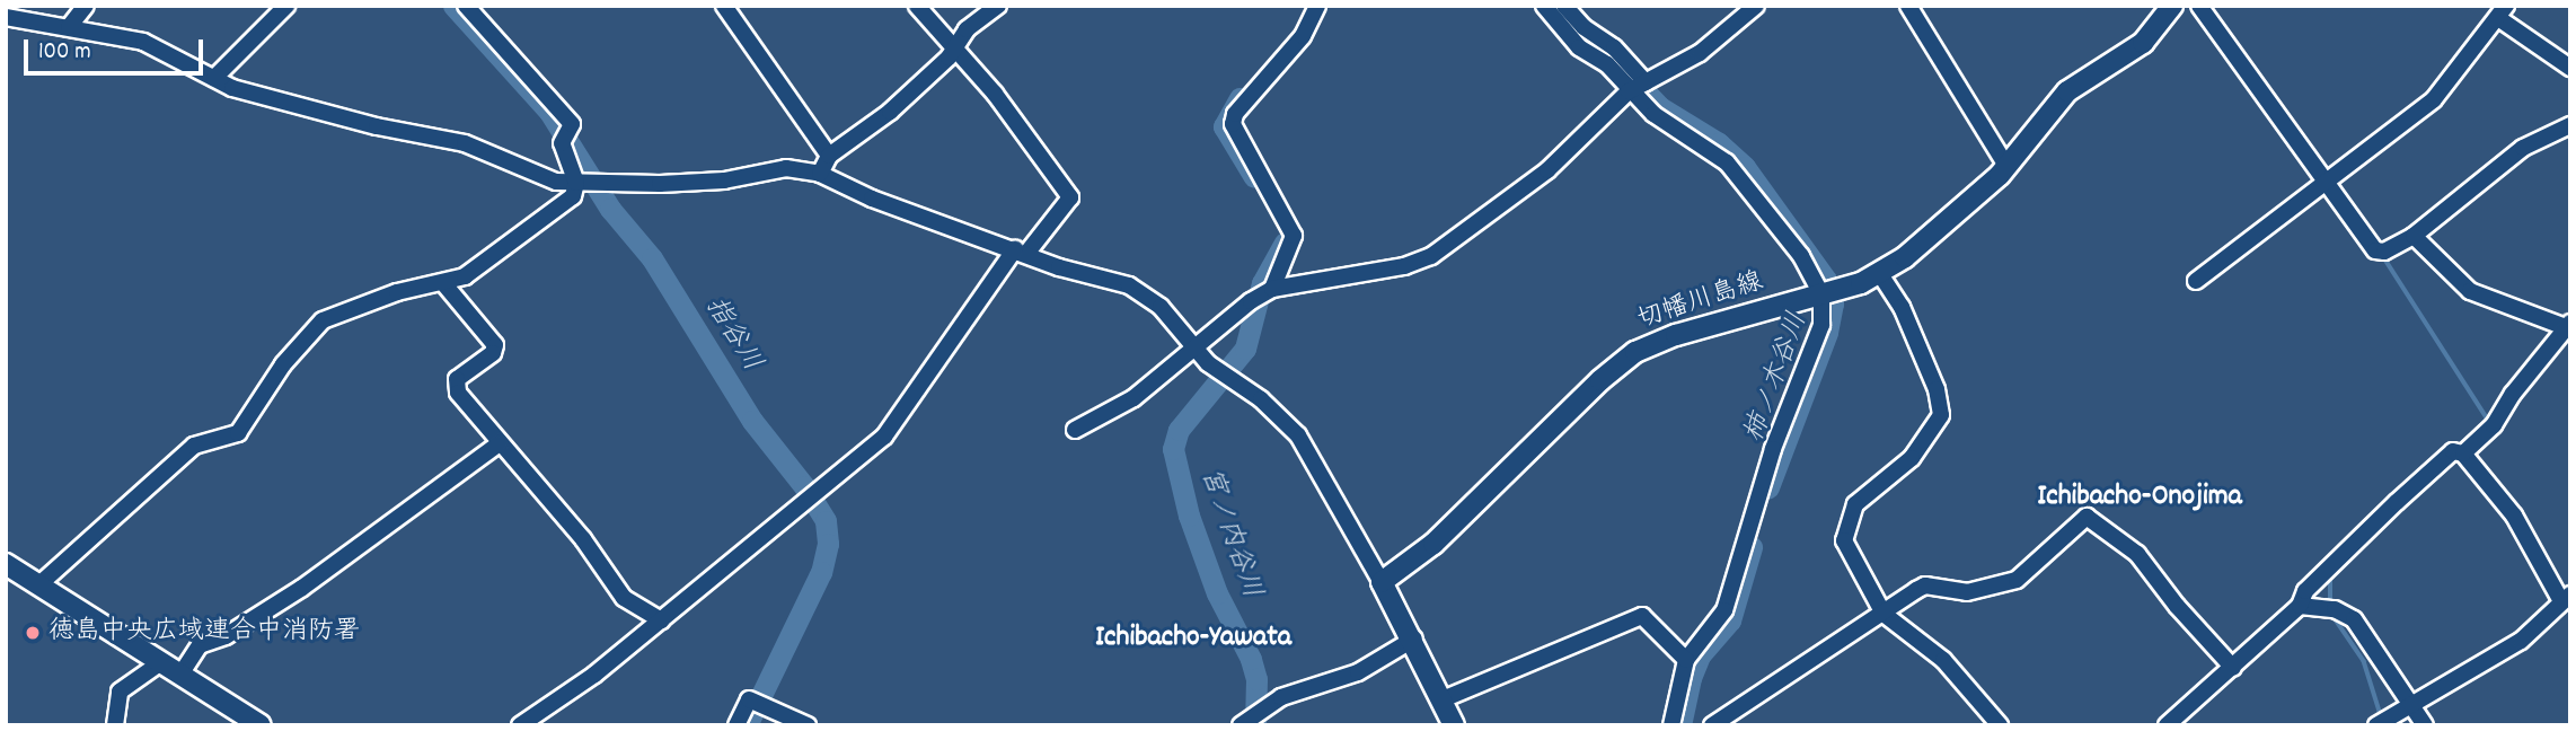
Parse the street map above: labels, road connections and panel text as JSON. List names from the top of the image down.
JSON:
{
  "streets": {
    "main road": ["切幡川島線"]
  },
  "districts": ["Ichibacho-Onojima", "Ichibacho-Yawata"],
  "water": ["指谷川", "柿ノ木谷川", "宮ノ内谷川"],
  "places": ["徳島中央広域連合中消防署"],
  "scale_bar": "100 m"
}
